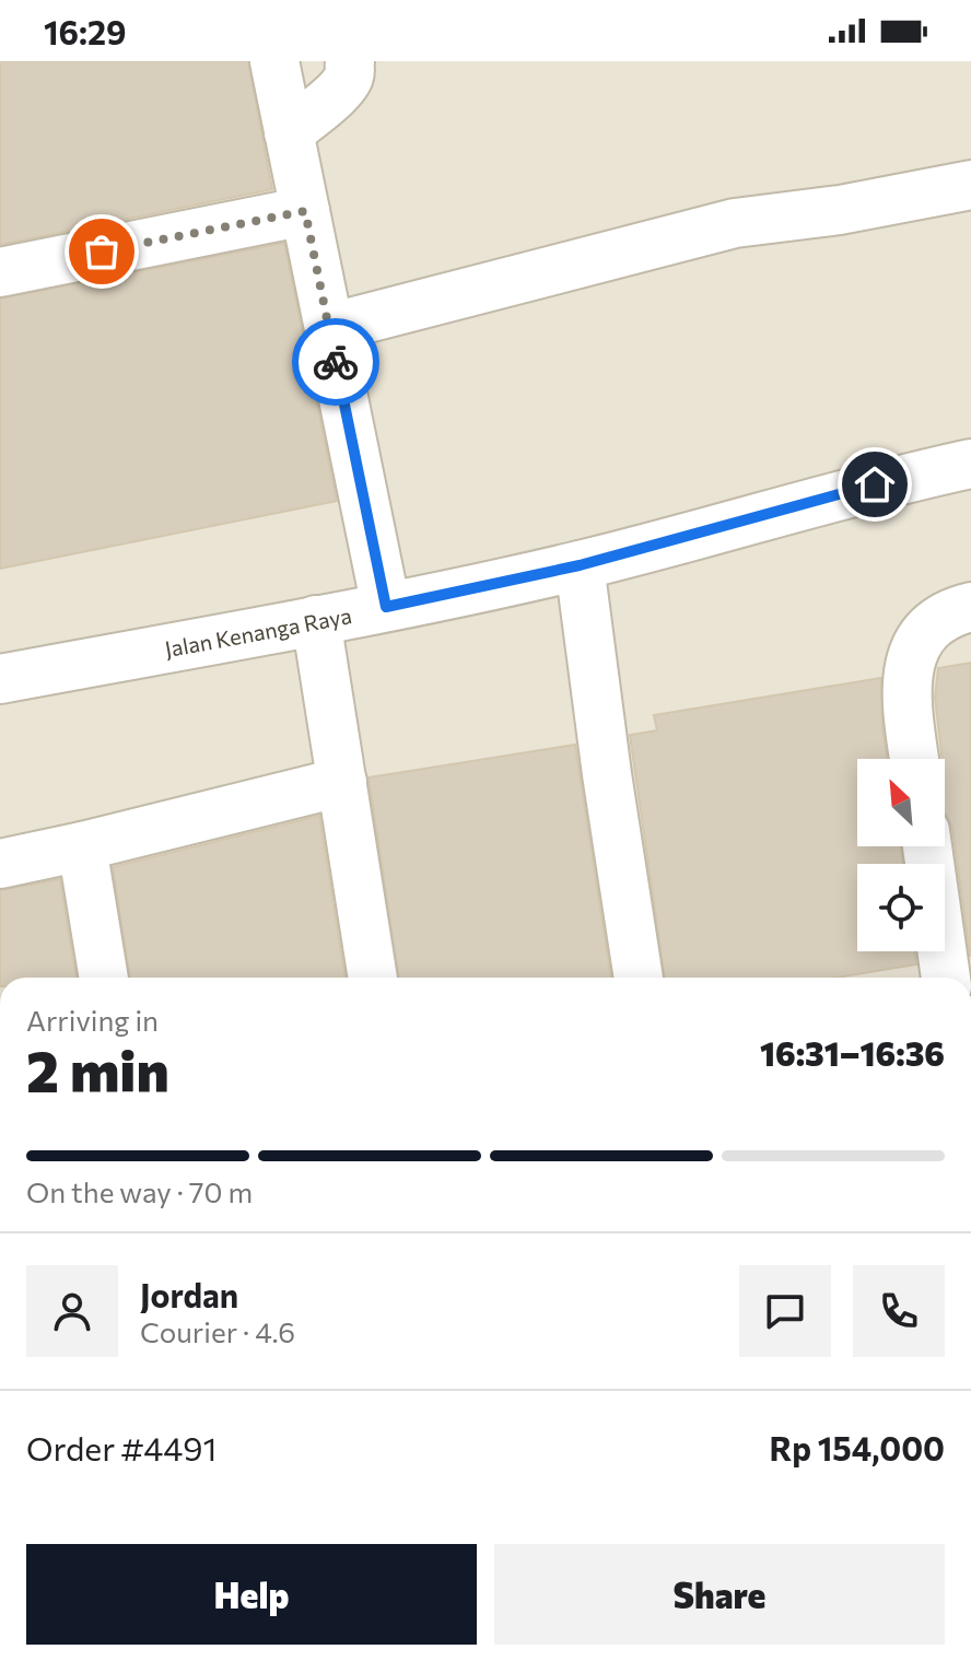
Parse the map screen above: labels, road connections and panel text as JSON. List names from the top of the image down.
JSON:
{
  "streets": {
    "street": ["Jalan Kenanga Raya"]
  },
  "north": "top left",
  "page": {
    "status": "16:29",
    "heading": ["2 min", "Arriving in", "16:31–16:36"],
    "panel": [
      "Jordan",
      "Courier · 4.6",
      "Order #4491",
      "Rp 154,000"
    ],
    "bar": "On the way · 70 m",
    "buttons": ["Help", "Share"]
  }
}
